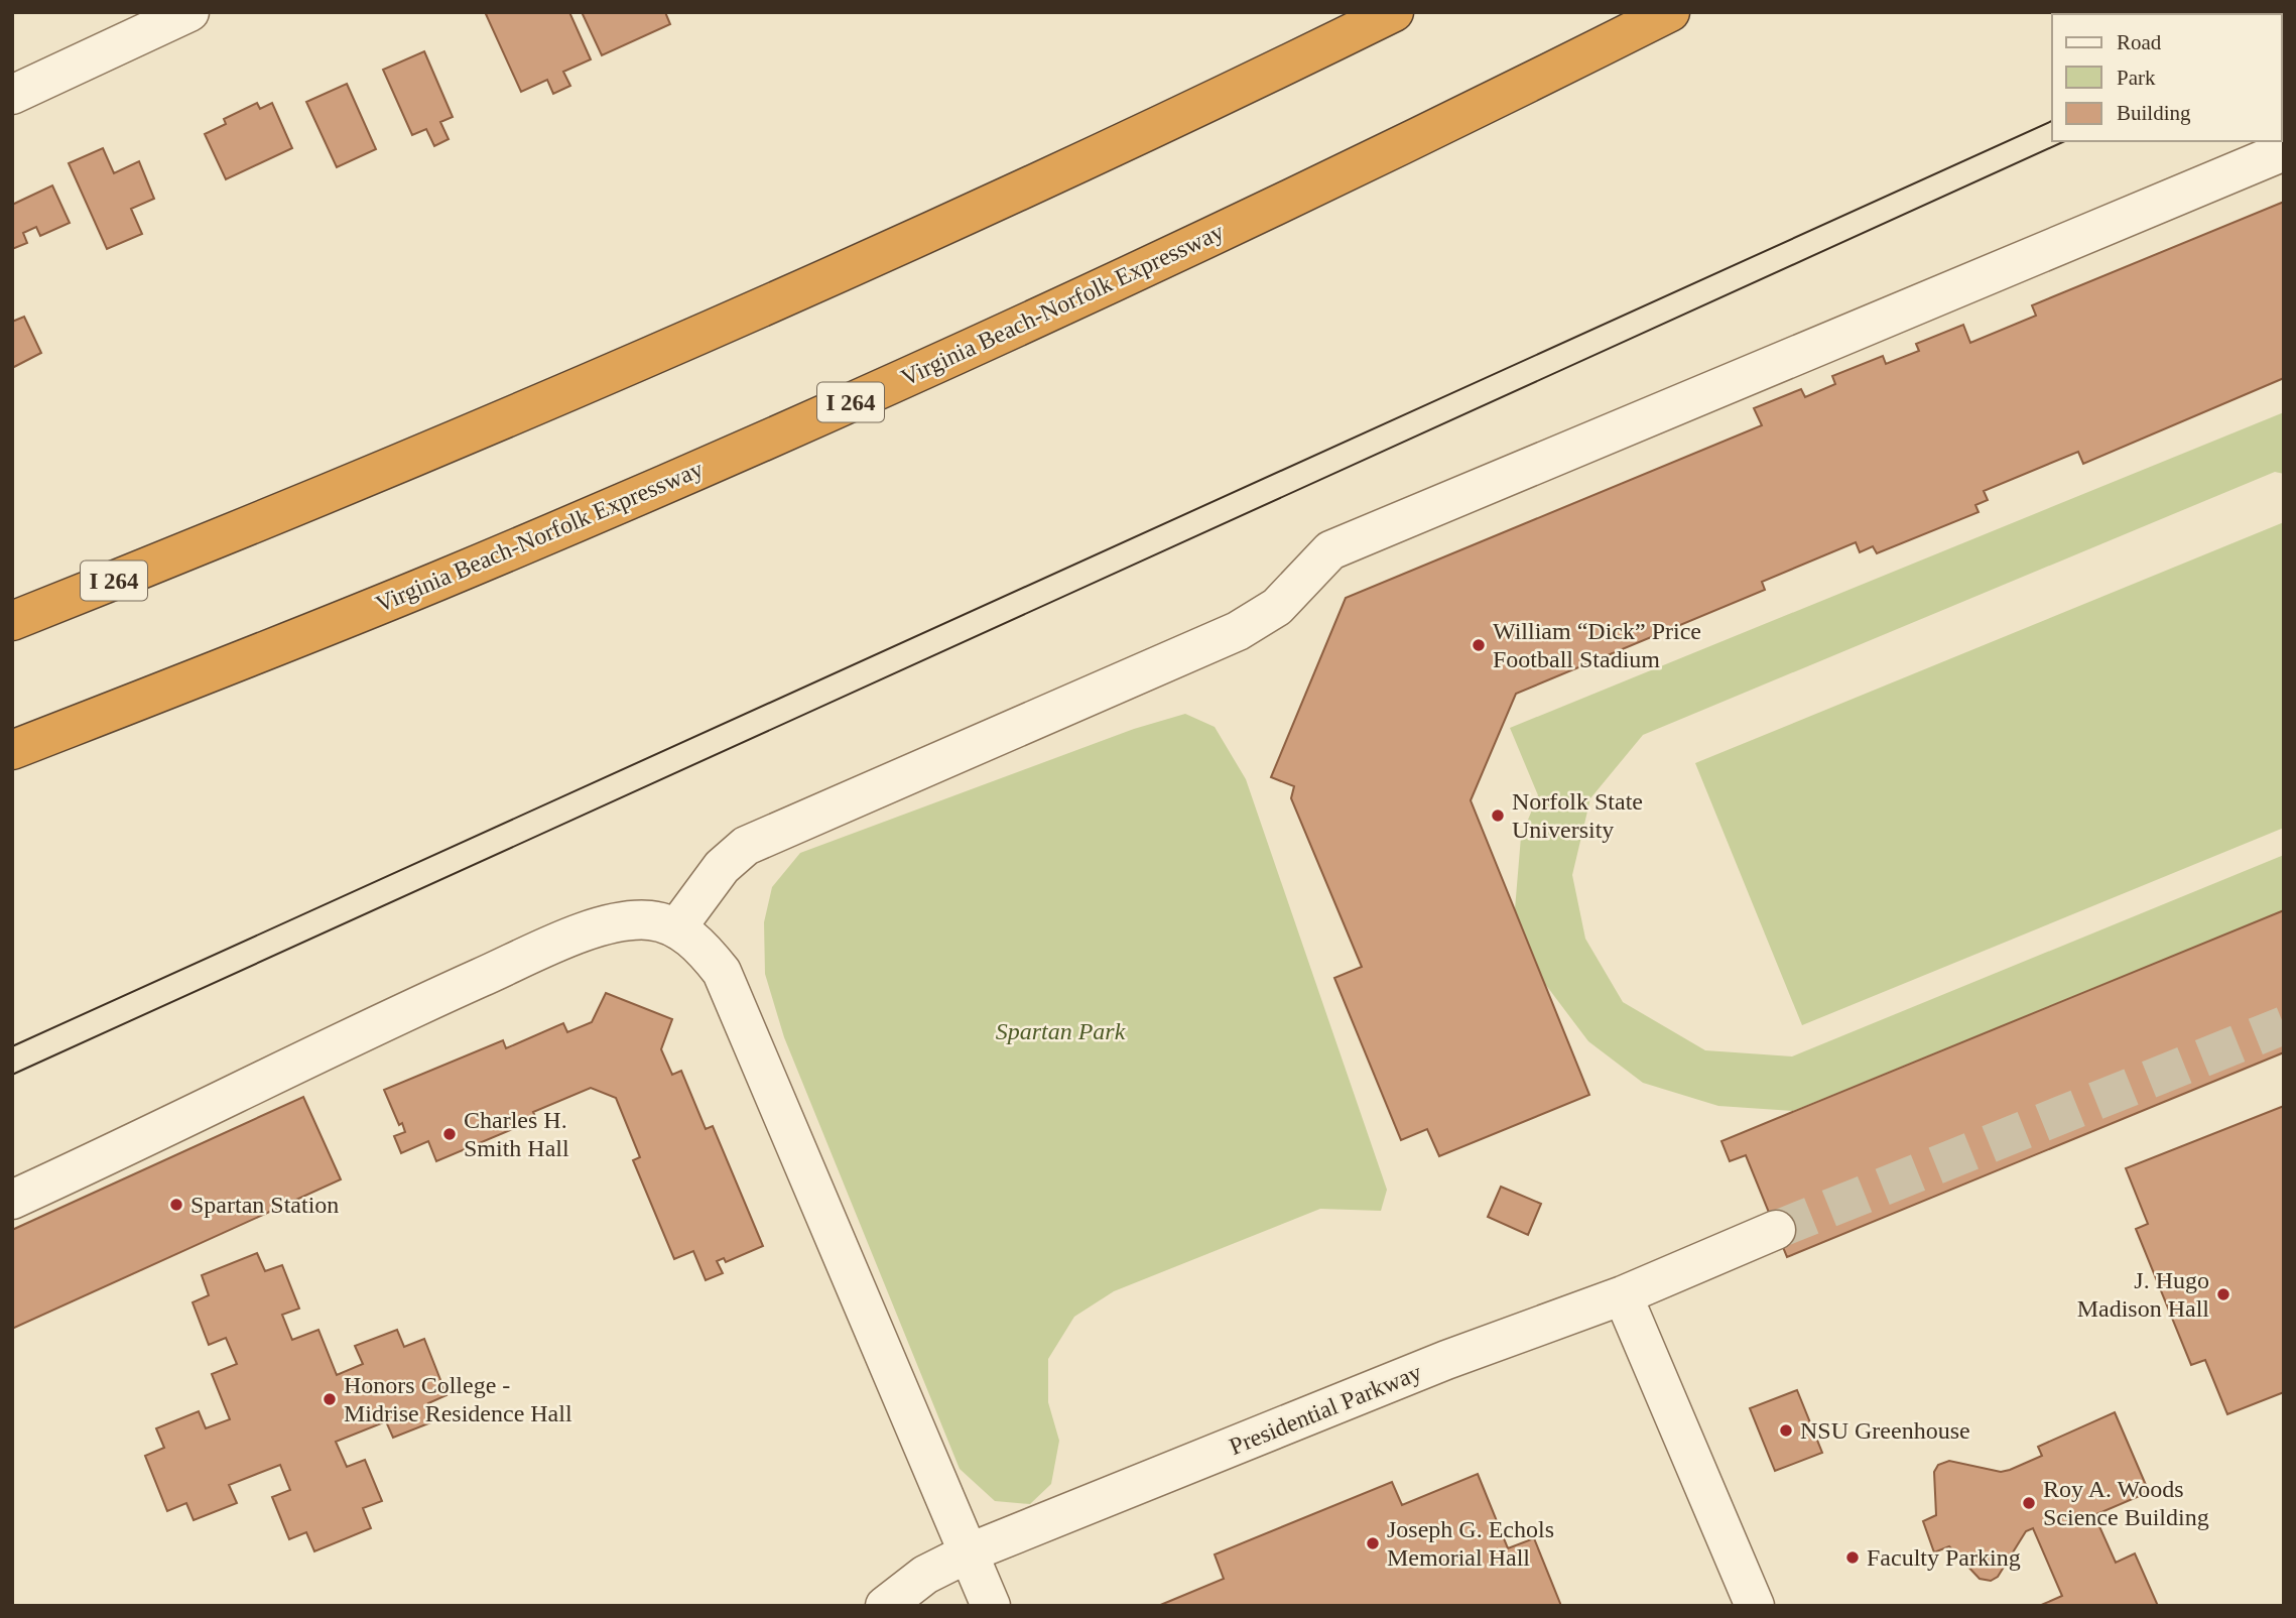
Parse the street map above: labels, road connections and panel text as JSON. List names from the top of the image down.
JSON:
{
  "streets": {
    "highway": ["Virginia Beach-Norfolk Expressway", "I 264"],
    "street": ["Presidential Parkway"]
  },
  "parks": ["Spartan Park"],
  "places": [
    "William “Dick” Price Football Stadium",
    "Norfolk State University",
    "Charles H. Smith Hall",
    "Spartan Station",
    "J. Hugo Madison Hall",
    "Honors College - Midrise Residence Hall",
    "NSU Greenhouse",
    "Roy A. Woods Science Building",
    "Joseph G. Echols Memorial Hall",
    "Faculty Parking"
  ],
  "legend": ["Road", "Park", "Building"]
}
